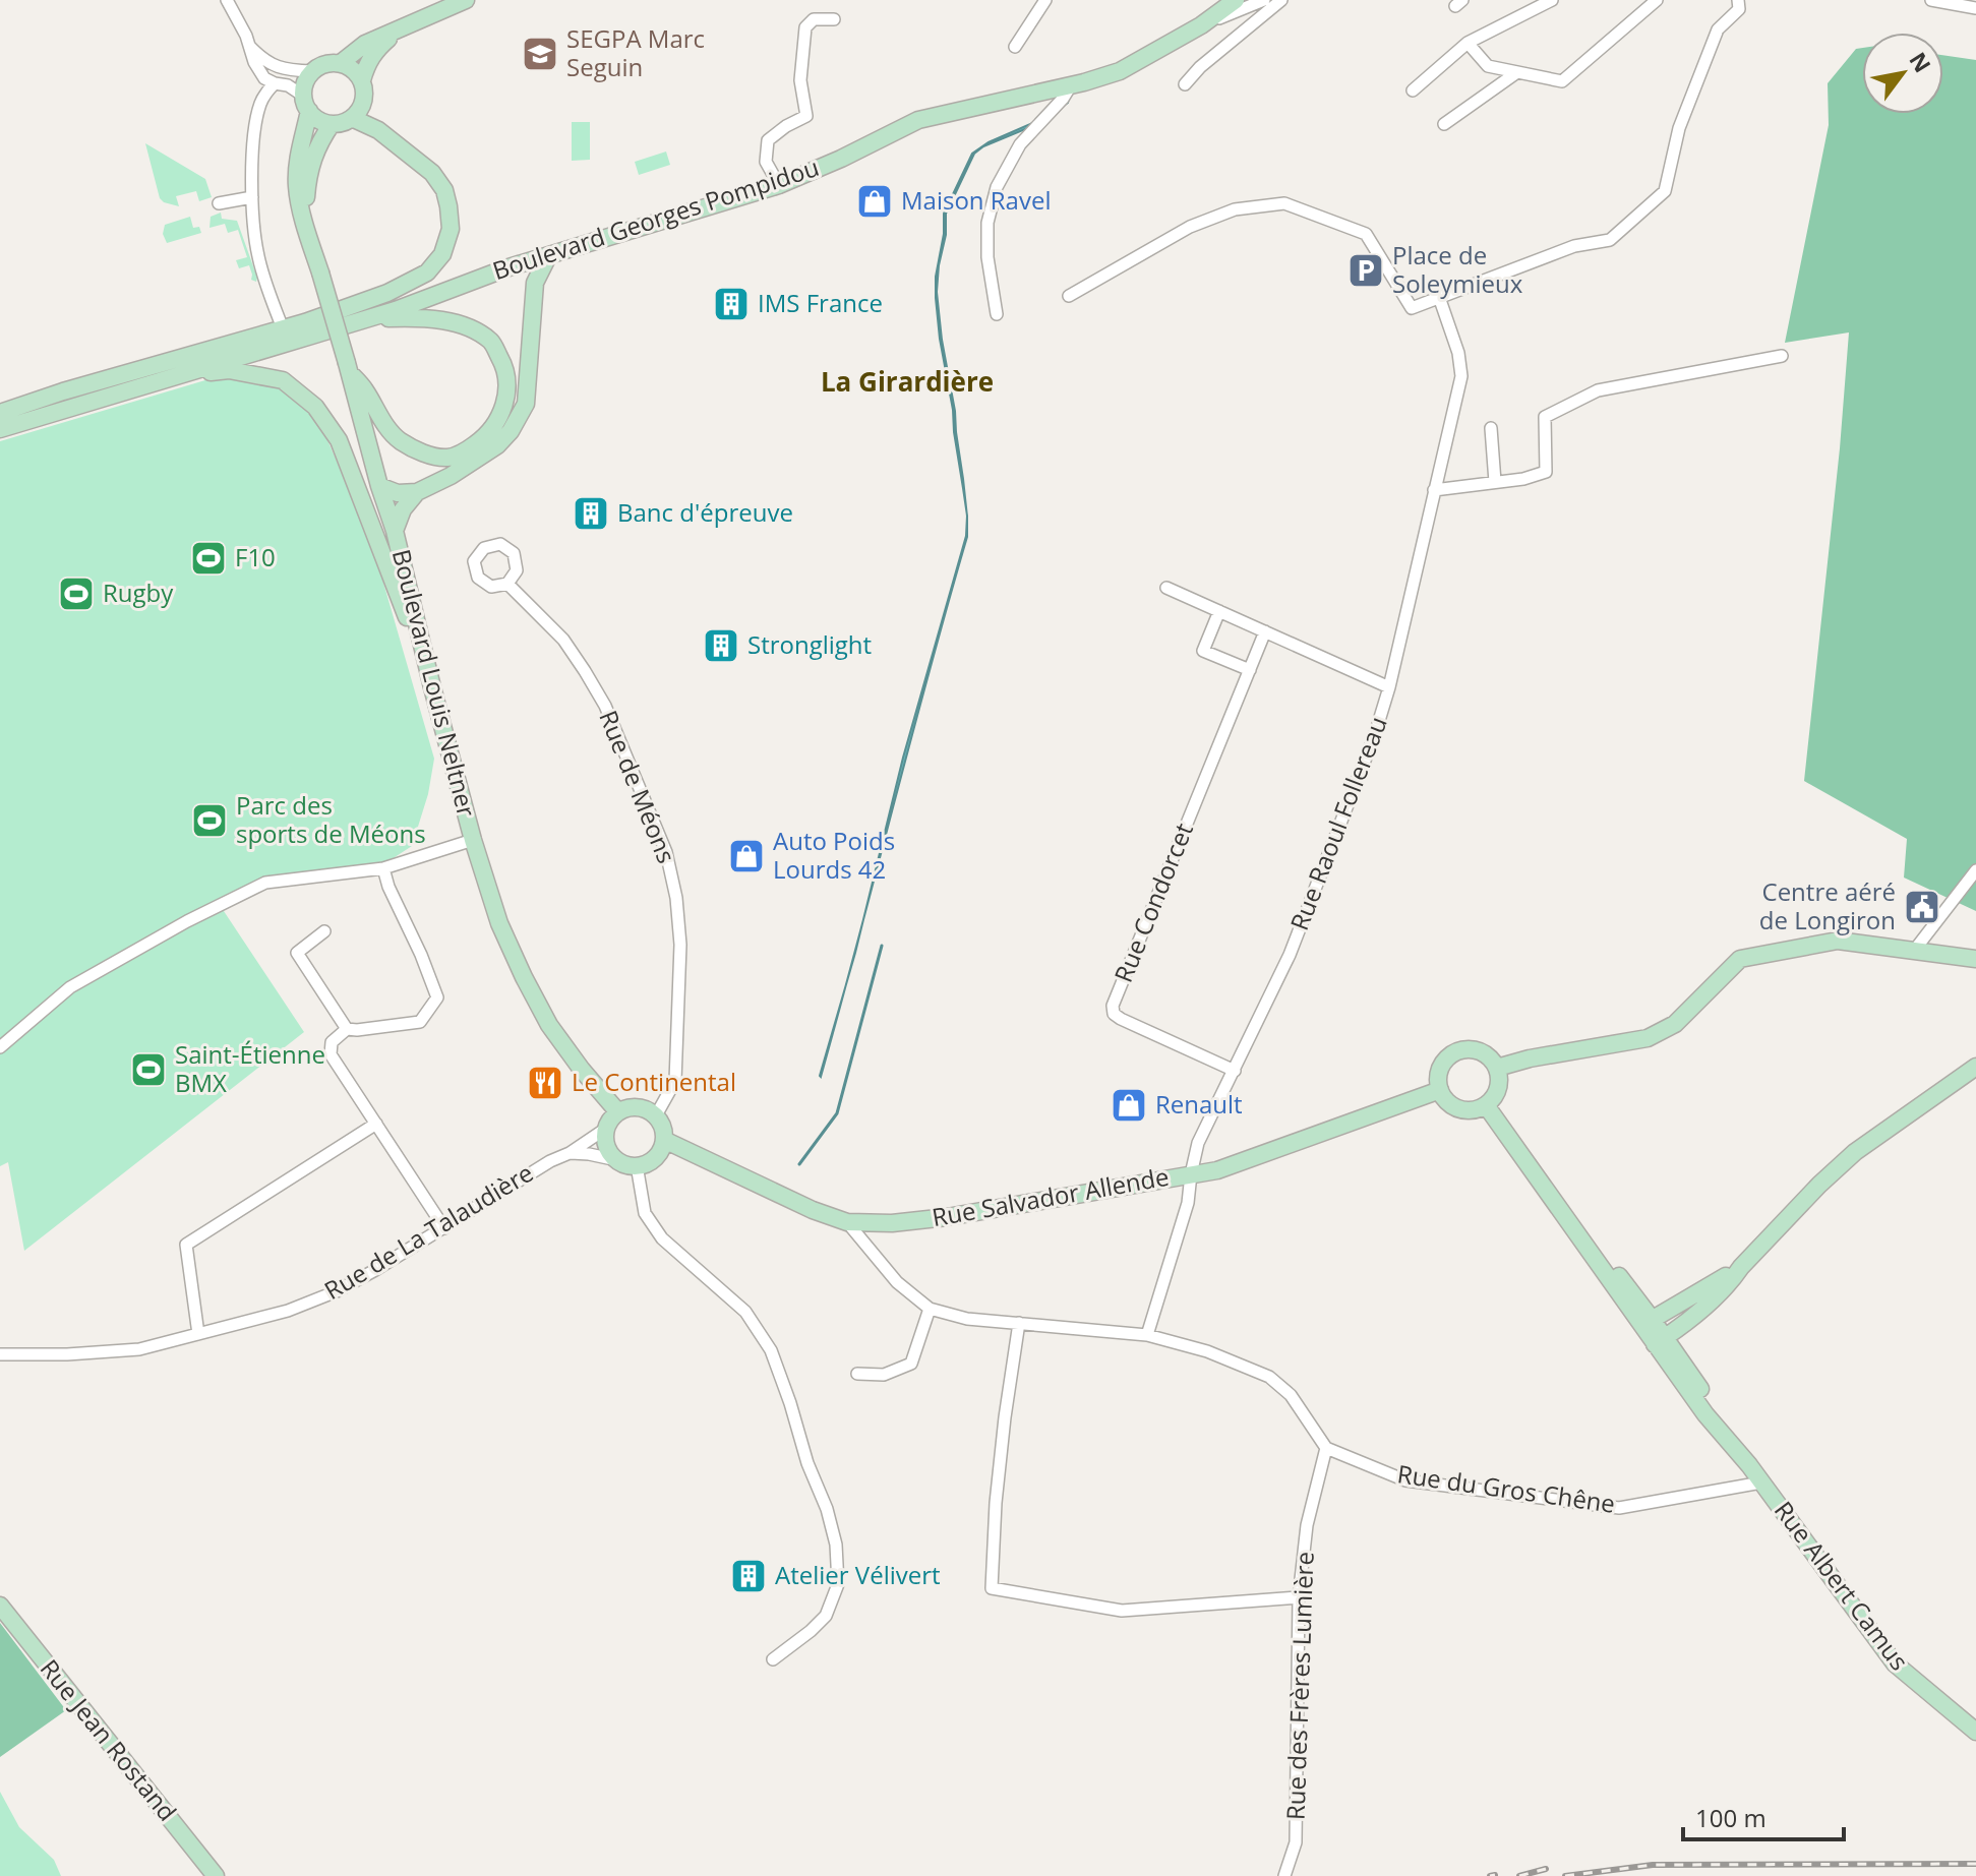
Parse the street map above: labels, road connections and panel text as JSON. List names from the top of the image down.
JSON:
{
  "streets": {
    "street": [
      "Boulevard Georges Pompidou",
      "Boulevard Louis Neltner",
      "Rue de Méons",
      "Rue Raoul Follereau",
      "Rue Condorcet",
      "Rue Salvador Allende",
      "Rue de La Talaudière",
      "Rue du Gros Chêne",
      "Rue Albert Camus",
      "Rue des Frères Lumière",
      "Rue Jean Rostand"
    ]
  },
  "crossings": [
    ["Boulevard Louis Neltner", "Rue de Méons"],
    ["Boulevard Louis Neltner", "Rue Salvador Allende"],
    ["Boulevard Louis Neltner", "Rue de La Talaudière"],
    ["Rue de Méons", "Rue Salvador Allende"],
    ["Rue de Méons", "Rue de La Talaudière"],
    ["Rue Raoul Follereau", "Rue Condorcet"],
    ["Rue Raoul Follereau", "Rue Salvador Allende"],
    ["Rue Salvador Allende", "Rue de La Talaudière"],
    ["Rue Salvador Allende", "Rue Albert Camus"],
    ["Rue du Gros Chêne", "Rue Albert Camus"],
    ["Rue du Gros Chêne", "Rue des Frères Lumière"]
  ],
  "districts": ["La Girardière"],
  "places": {
    "school or university": ["SEGPA Marc Seguin"],
    "shop": ["Maison Ravel", "Auto Poids Lourds 42", "Renault"],
    "parking": ["Place de Soleymieux"],
    "building": [
      "IMS France",
      "Banc d'épreuve",
      "Stronglight",
      "Atelier Vélivert"
    ],
    "sports": [
      "F10",
      "Rugby",
      "Parc des sports de Méons",
      "Saint-Étienne BMX"
    ],
    "public building": ["Centre aéré de Longiron"],
    "restaurant": ["Le Continental"]
  },
  "scale_bar": "100 m",
  "north": "top right"
}
